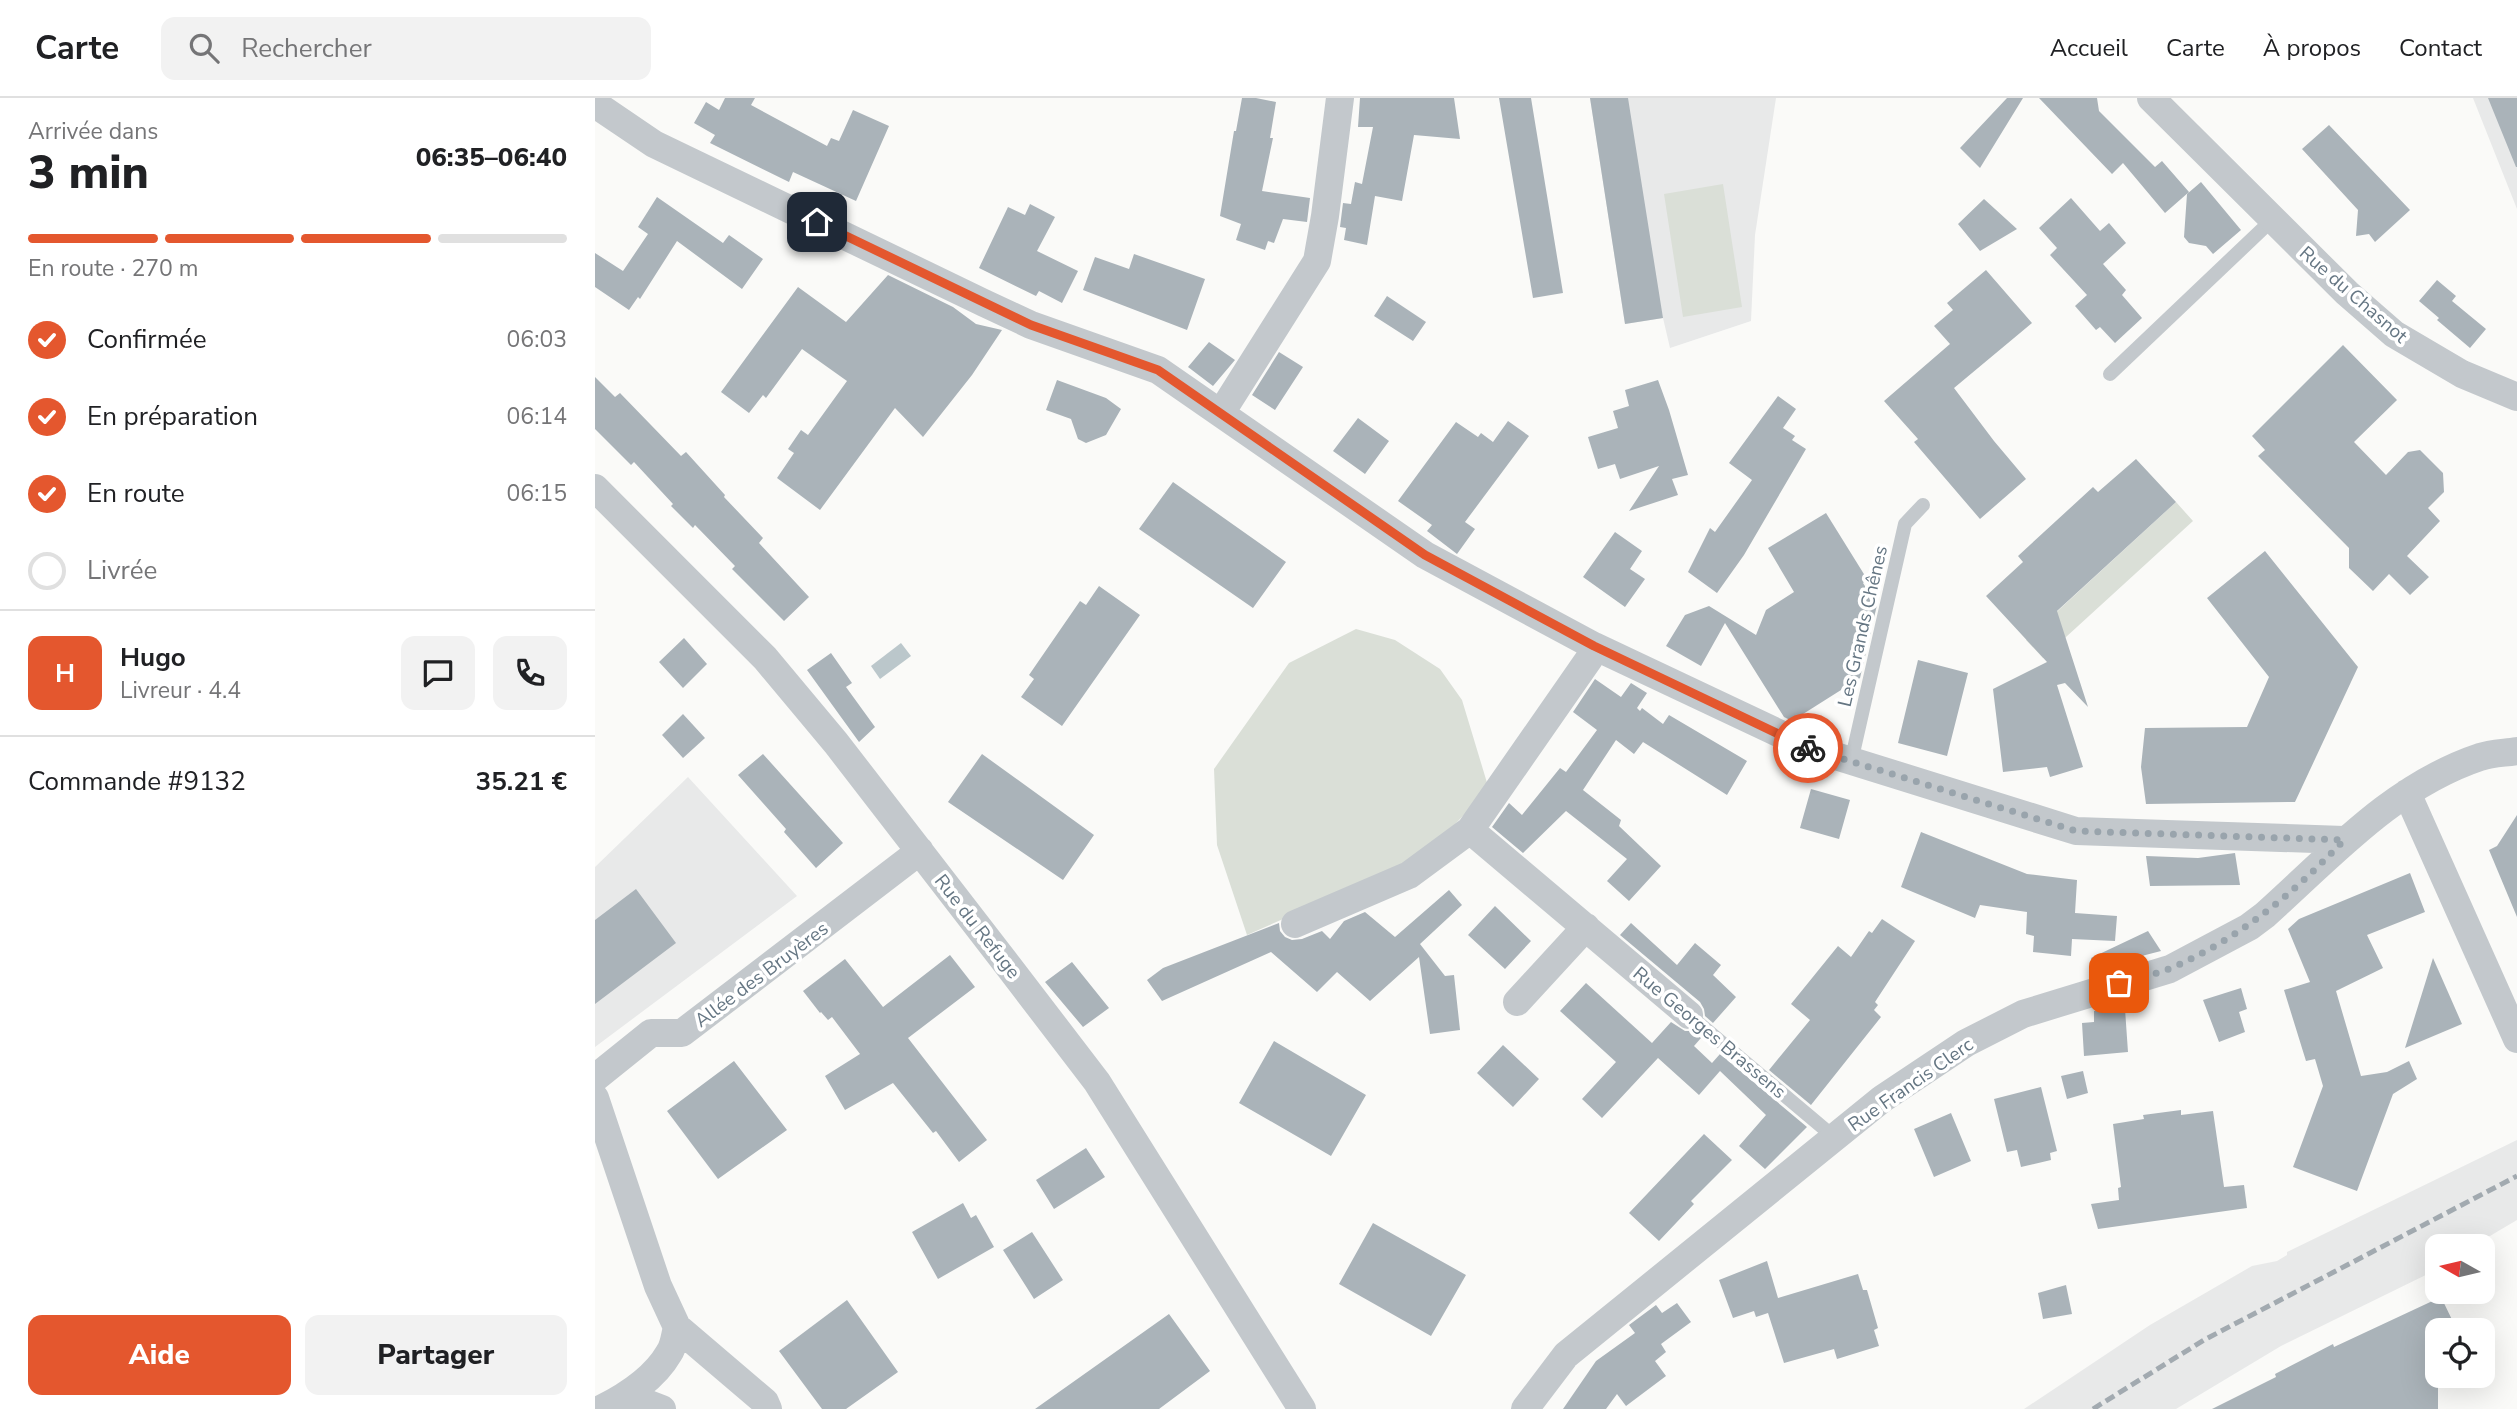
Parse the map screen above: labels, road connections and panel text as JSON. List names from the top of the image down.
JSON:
{
  "streets": {
    "street": [
      "Rue du Chasnot",
      "Rue du Refuge",
      "Allée des Bruyères",
      "Rue Georges Brassens",
      "Rue Francis Clerc"
    ],
    "lane": ["Les Grands Chênes"]
  },
  "crossings": [
    ["Rue du Refuge", "Allée des Bruyères"],
    ["Rue Georges Brassens", "Rue Francis Clerc"]
  ],
  "north": "left",
  "page": {
    "header": "Carte",
    "search": "Rechercher",
    "nav": [
      "Accueil",
      "Carte",
      "À propos",
      "Contact"
    ],
    "heading": ["3 min", "Arrivée dans", "06:35–06:40"],
    "panel": [
      "Hugo",
      "Livreur · 4.4",
      "Commande #9132",
      "35.21 €"
    ],
    "bar": "En route · 270 m",
    "list": [
      ["Confirmée", "06:03"],
      ["En préparation", "06:14"],
      ["En route", "06:15"],
      "Livrée"
    ],
    "round": "H",
    "buttons": ["Aide", "Partager"]
  }
}
